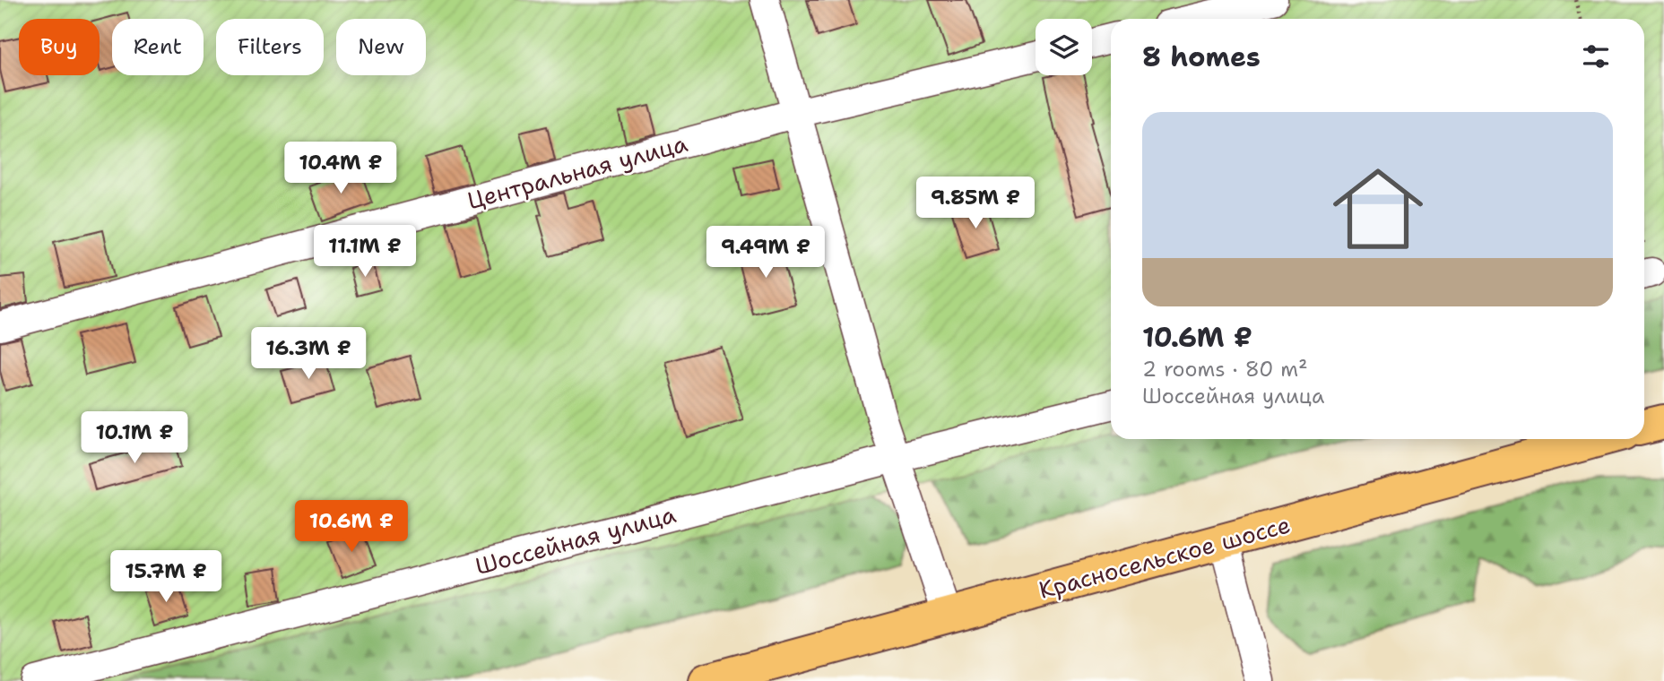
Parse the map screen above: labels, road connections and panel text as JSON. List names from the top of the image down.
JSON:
{
  "streets": {
    "highway": ["Красносельское шоссе"],
    "street": ["Центральная улица", "Шоссейная улица"]
  },
  "page": {
    "chip": [
      "Buy",
      "Rent",
      "Filters",
      "New"
    ],
    "heading": "8 homes",
    "list": [
      {
        "name": "10.6M ₽",
        "note": "2 rooms · 80 m² · Шоссейная улица"
      }
    ],
    "price": [
      "10.4M ₽",
      "9.85M ₽",
      "11.1M ₽",
      "9.49M ₽",
      "16.3M ₽",
      "10.1M ₽",
      "10.6M ₽",
      "15.7M ₽"
    ]
  }
}
